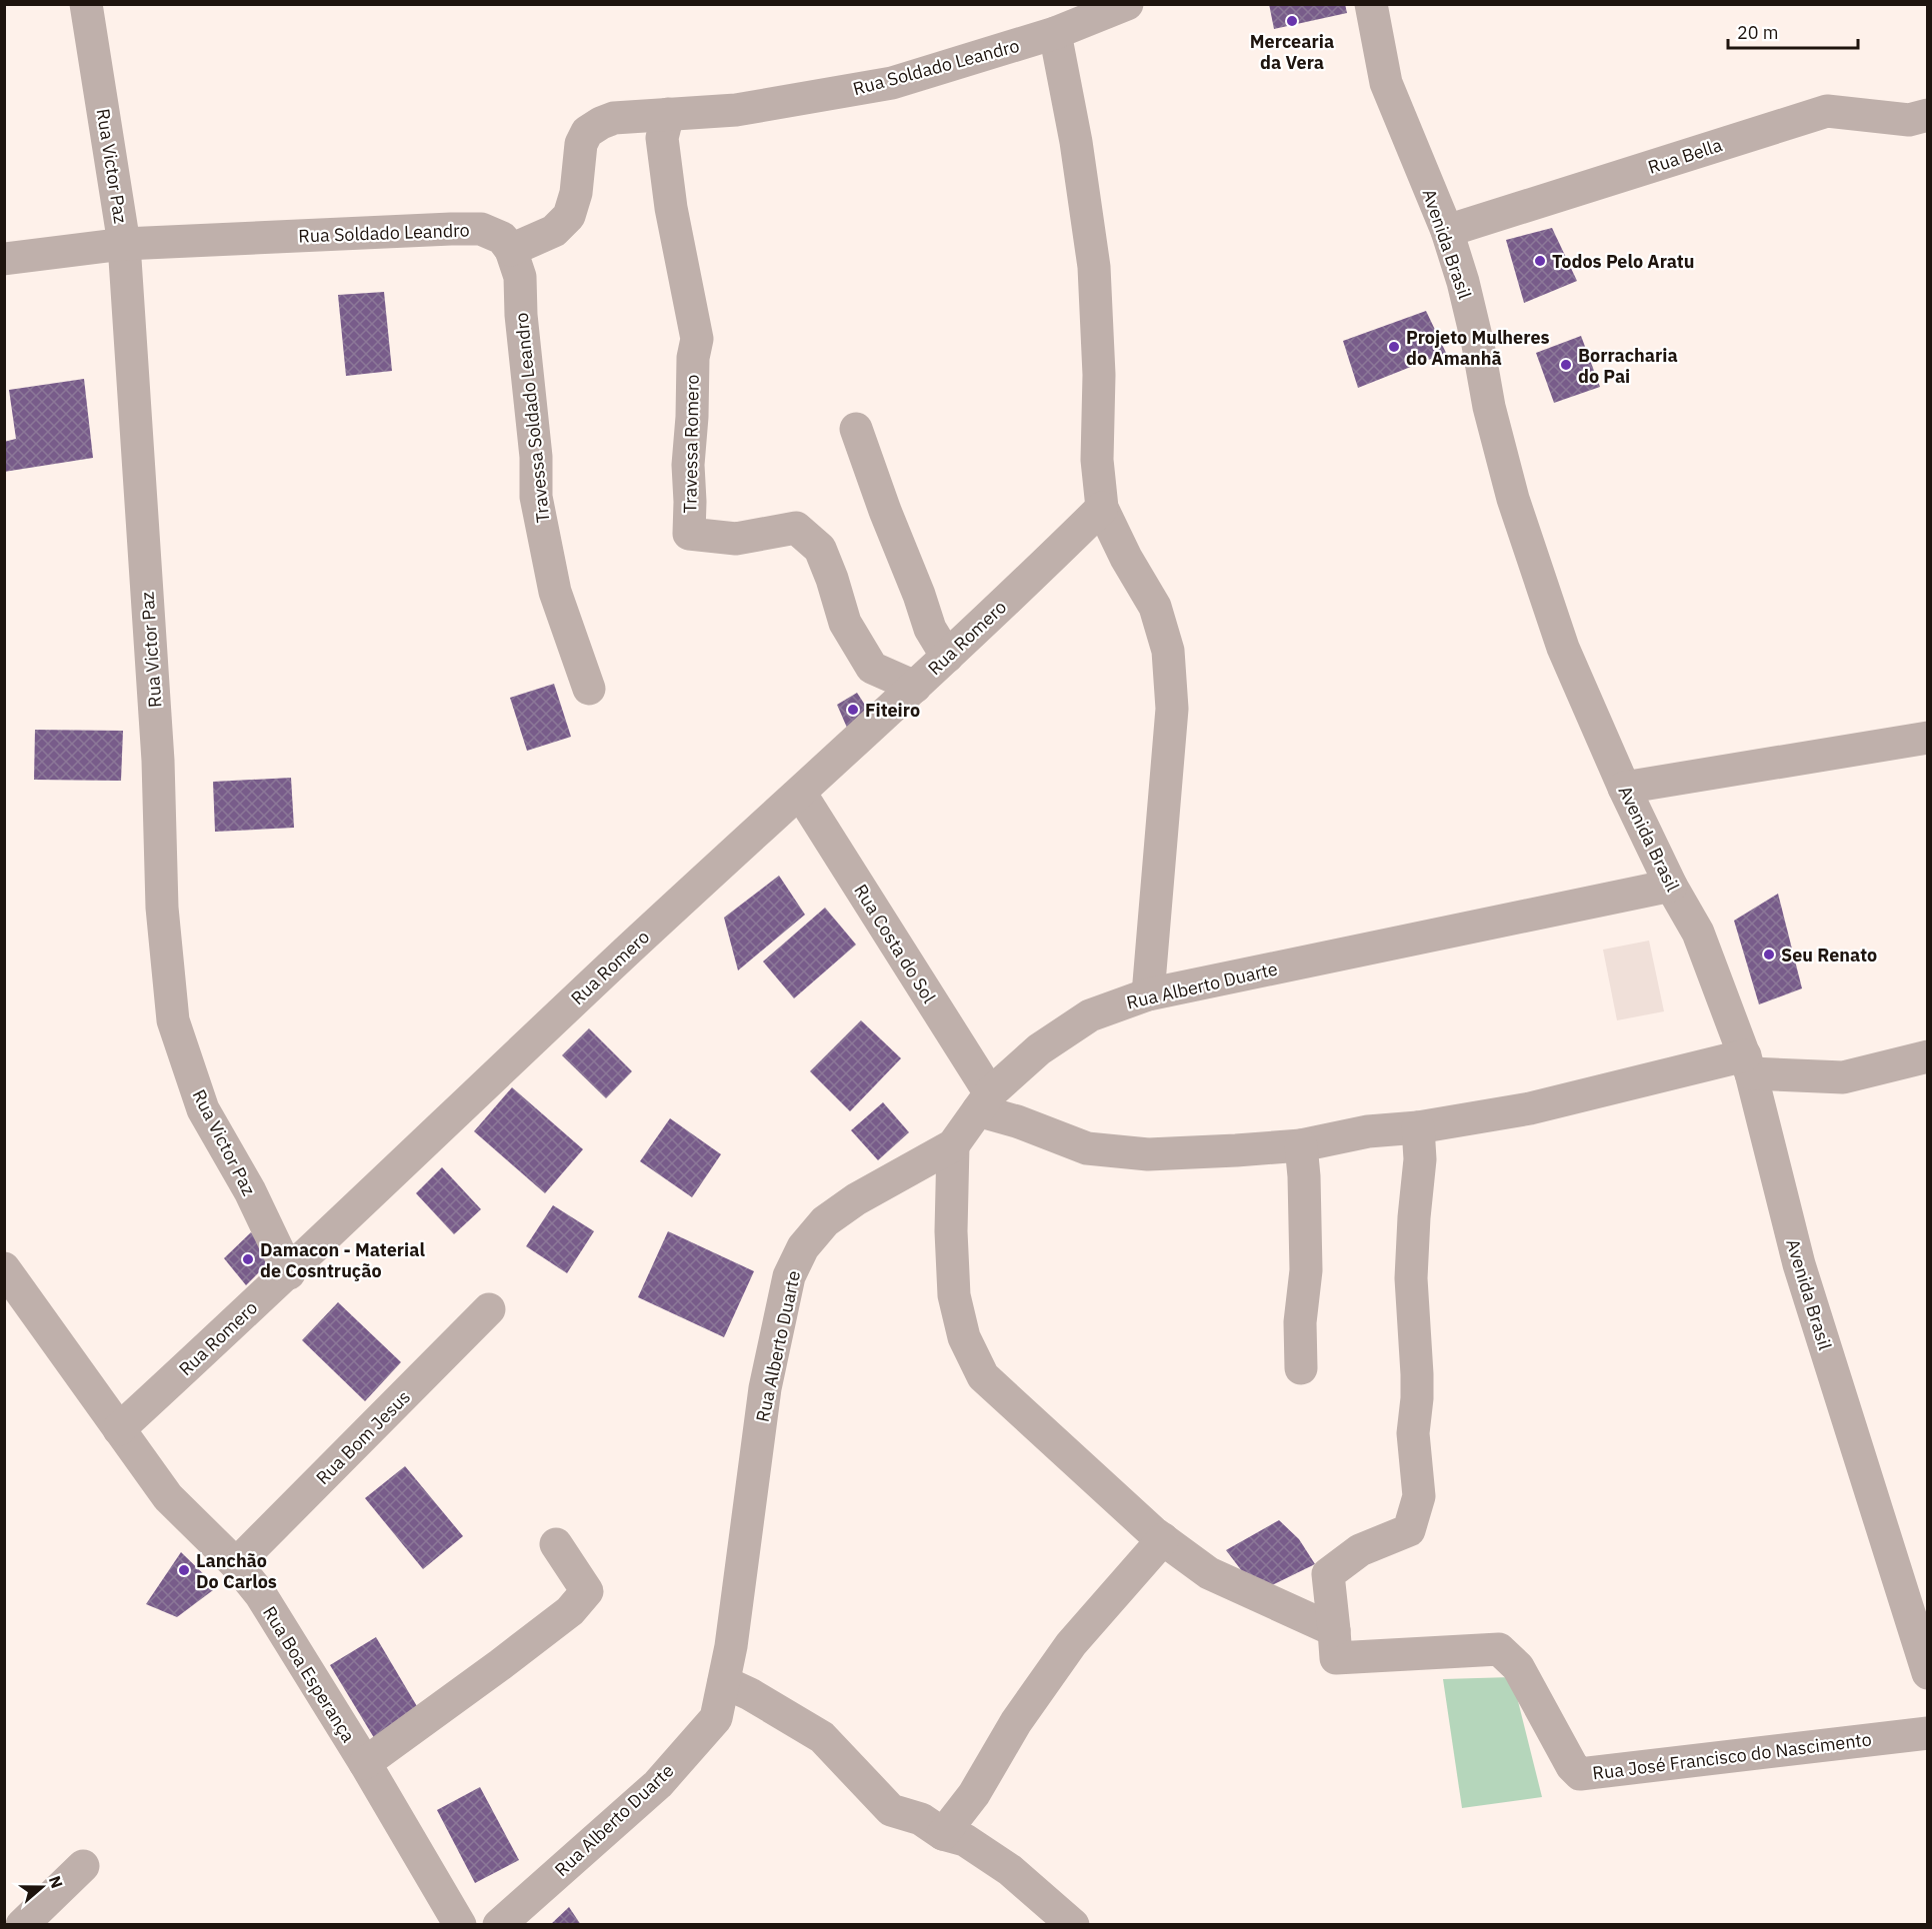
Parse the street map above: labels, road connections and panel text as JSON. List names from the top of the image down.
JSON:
{
  "streets": {
    "street": [
      "Rua Soldado Leandro",
      "Rua Bella",
      "Rua Victor Paz",
      "Avenida Brasil",
      "Travessa Soldado Leandro",
      "Travessa Romero",
      "Rua Romero",
      "Rua Costa do Sol",
      "Rua Alberto Duarte",
      "Rua Bom Jesus",
      "Rua Boa Esperança",
      "Rua José Francisco do Nascimento"
    ]
  },
  "crossings": [
    ["Rua Soldado Leandro", "Rua Victor Paz"],
    ["Rua Soldado Leandro", "Travessa Soldado Leandro"],
    ["Rua Soldado Leandro", "Travessa Romero"],
    ["Rua Bella", "Avenida Brasil"],
    ["Rua Victor Paz", "Rua Romero"],
    ["Avenida Brasil", "Rua Alberto Duarte"],
    ["Travessa Romero", "Rua Romero"],
    ["Rua Romero", "Rua Costa do Sol"],
    ["Rua Romero", "Rua Boa Esperança"],
    ["Rua Costa do Sol", "Rua Alberto Duarte"],
    ["Rua Bom Jesus", "Rua Boa Esperança"]
  ],
  "places": [
    "Mercearia da Vera",
    "Todos Pelo Aratu",
    "Projeto Mulheres do Amanhã",
    "Borracharia do Pai",
    "Fiteiro",
    "Seu Renato",
    "Damacon - Material de Cosntrução",
    "Lanchão Do Carlos"
  ],
  "scale_bar": "20 m",
  "north": "right"
}
